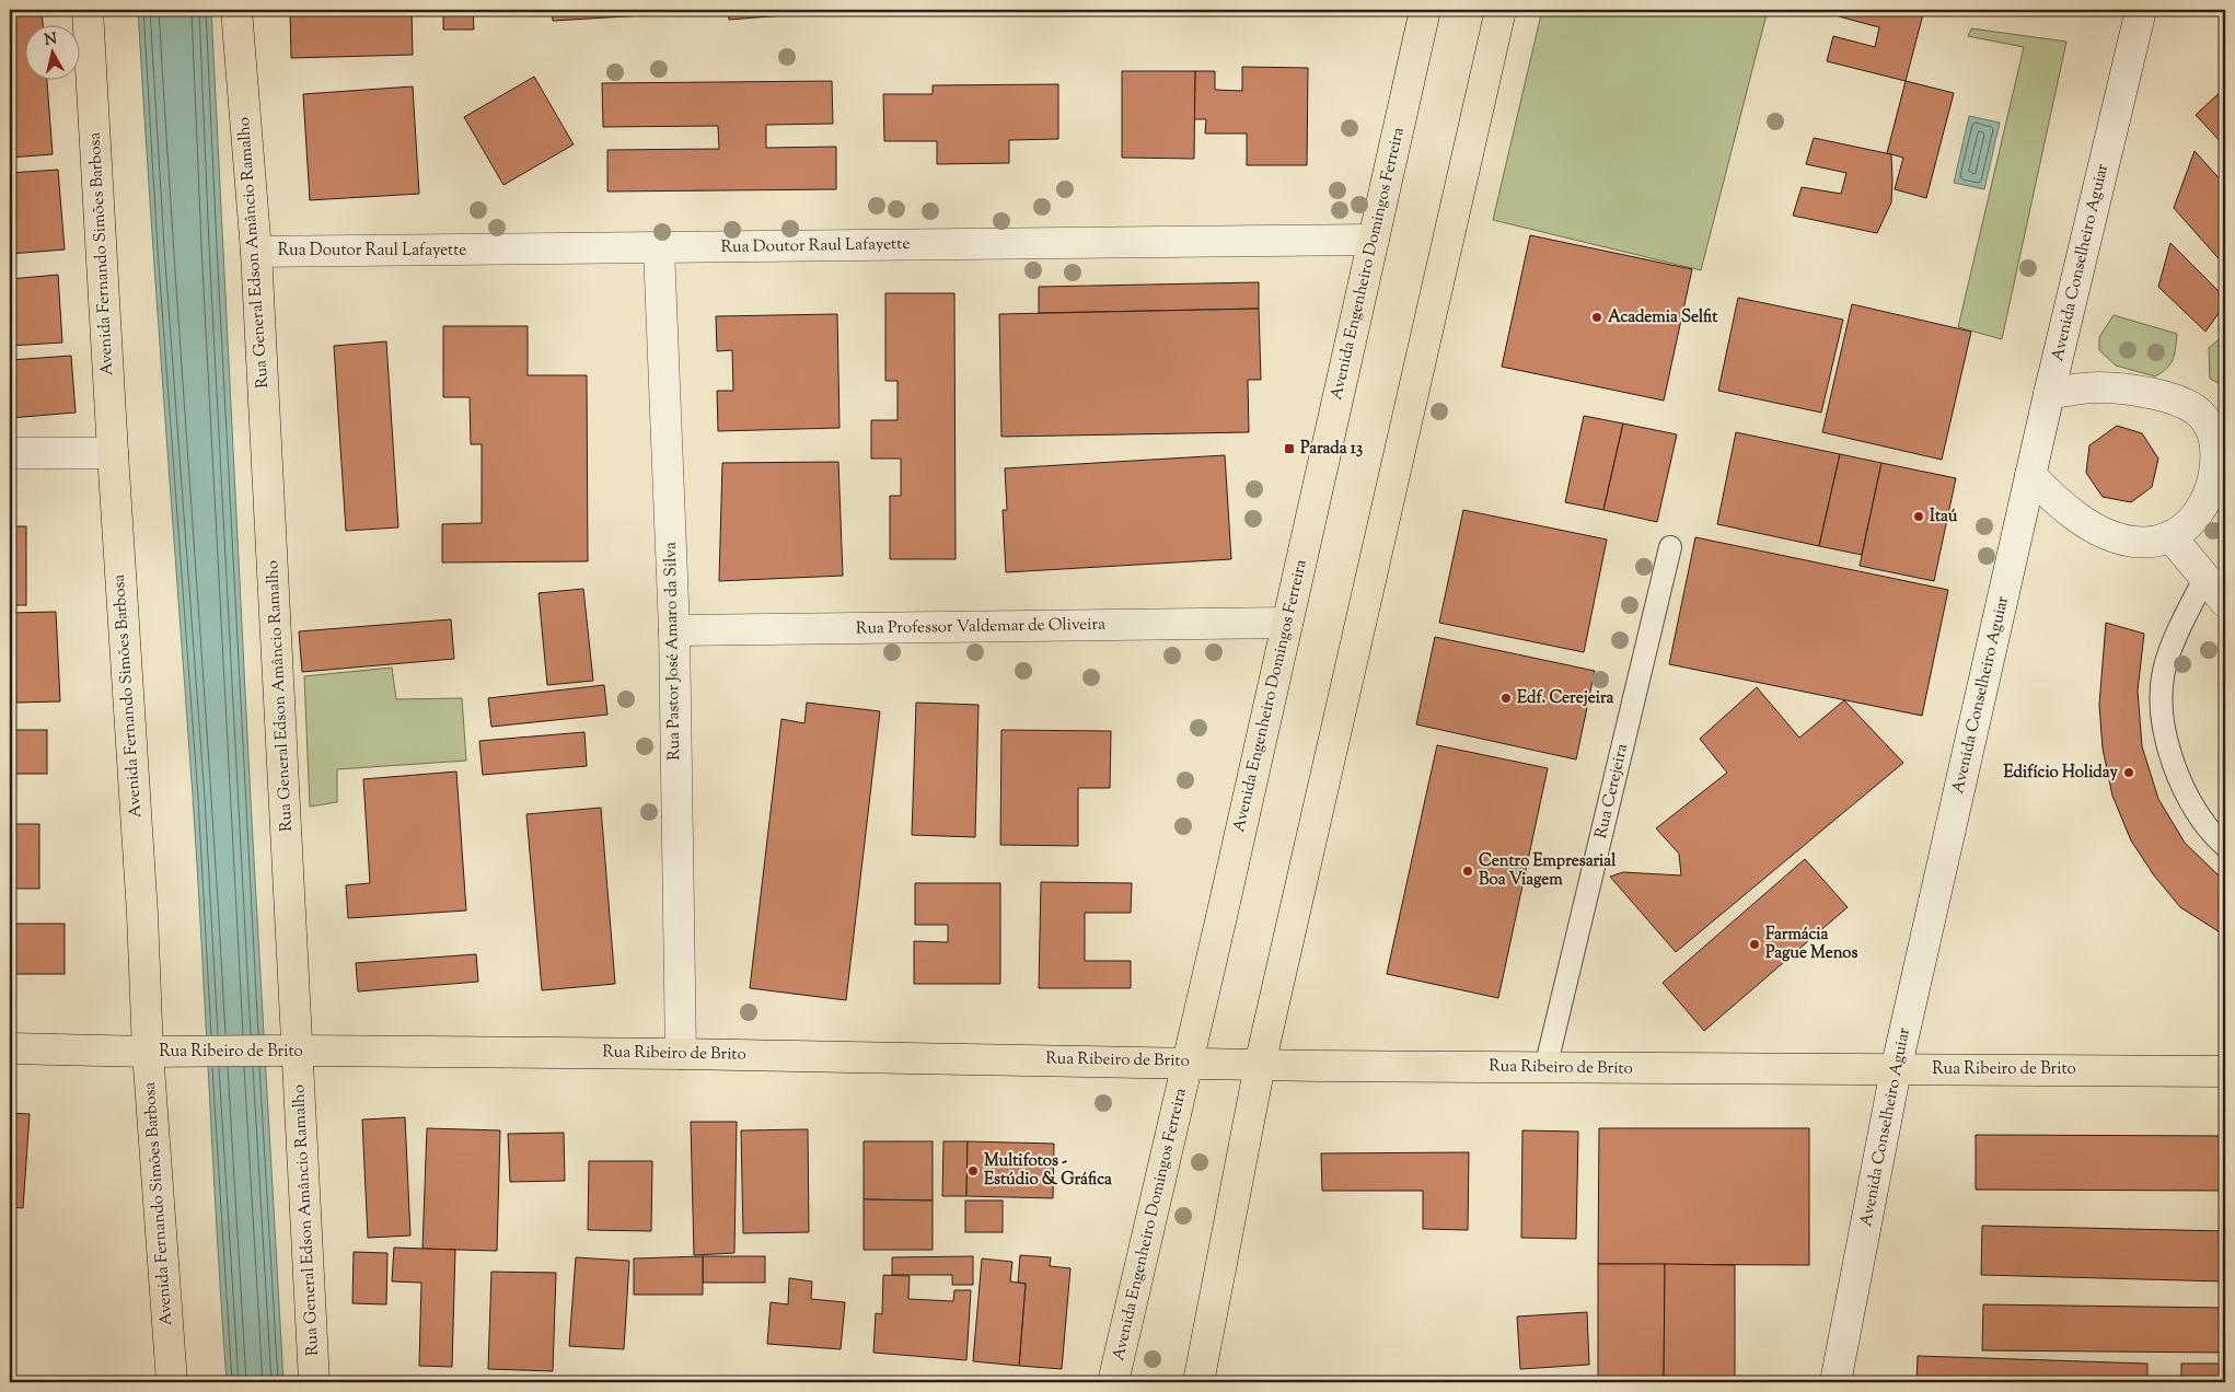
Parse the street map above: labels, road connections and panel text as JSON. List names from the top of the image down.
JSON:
{
  "streets": {
    "main road": [
      "Rua General Edson Amâncio Ramalho",
      "Avenida Fernando Simões Barbosa",
      "Avenida Engenheiro Domingos Ferreira",
      "Rua Ribeiro de Brito"
    ],
    "street": [
      "Rua Doutor Raul Lafayette",
      "Avenida Conselheiro Aguiar",
      "Rua Professor Valdemar de Oliveira",
      "Rua Pastor José Amaro da Silva"
    ],
    "lane": ["Rua Cerejeira"]
  },
  "crossings": [
    ["Rua Doutor Raul Lafayette", "Rua General Edson Amâncio Ramalho"],
    ["Rua Doutor Raul Lafayette", "Avenida Engenheiro Domingos Ferreira"],
    ["Rua Doutor Raul Lafayette", "Rua Pastor José Amaro da Silva"],
    ["Rua General Edson Amâncio Ramalho", "Rua Ribeiro de Brito"],
    ["Avenida Fernando Simões Barbosa", "Rua Ribeiro de Brito"],
    ["Avenida Conselheiro Aguiar", "Rua Ribeiro de Brito"],
    ["Avenida Engenheiro Domingos Ferreira", "Rua Professor Valdemar de Oliveira"],
    ["Avenida Engenheiro Domingos Ferreira", "Rua Ribeiro de Brito"],
    ["Rua Professor Valdemar de Oliveira", "Rua Pastor José Amaro da Silva"],
    ["Rua Pastor José Amaro da Silva", "Rua Ribeiro de Brito"],
    ["Rua Cerejeira", "Rua Ribeiro de Brito"]
  ],
  "places": {
    "other": [
      "Academia Selfit",
      "Itaú",
      "Edf. Cerejeira",
      "Edifício Holiday",
      "Centro Empresarial Boa Viagem",
      "Farmácia Pague Menos",
      "Multifotos - Estúdio & Gráfica"
    ],
    "transit": ["Parada 13"]
  },
  "north": "top"
}
